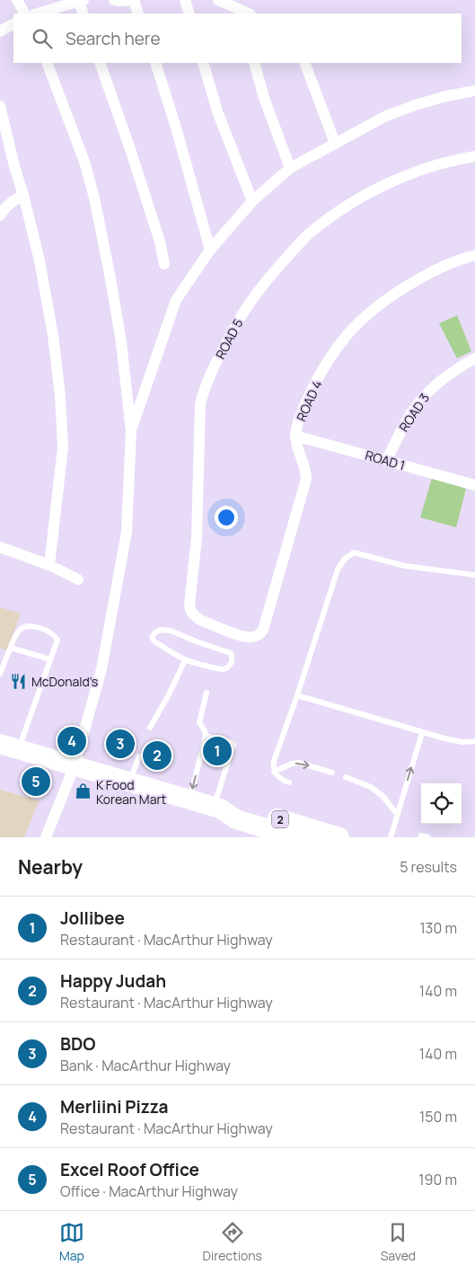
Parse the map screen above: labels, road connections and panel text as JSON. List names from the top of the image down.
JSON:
{
  "streets": {
    "highway": ["2"],
    "street": [
      "ROAD 5",
      "ROAD 4",
      "ROAD 3",
      "ROAD 1"
    ]
  },
  "crossings": [
    ["ROAD 5", "ROAD 4"],
    ["ROAD 4", "ROAD 1"],
    ["ROAD 3", "ROAD 1"]
  ],
  "places": {
    "restaurant": ["McDonald's"],
    "shop": ["K Food Korean Mart"]
  },
  "page": {
    "search": "Search here",
    "pins": [
      "4",
      "3",
      "1",
      "2",
      "5"
    ],
    "heading": ["Nearby", "5 results"],
    "list": [
      {
        "mark": "1",
        "name": "Jollibee",
        "note": "Restaurant · MacArthur Highway",
        "value": "130 m"
      },
      {
        "mark": "2",
        "name": "Happy Judah",
        "note": "Restaurant · MacArthur Highway",
        "value": "140 m"
      },
      {
        "mark": "3",
        "name": "BDO",
        "note": "Bank · MacArthur Highway",
        "value": "140 m"
      },
      {
        "mark": "4",
        "name": "Merliini Pizza",
        "note": "Restaurant · MacArthur Highway",
        "value": "150 m"
      },
      {
        "mark": "5",
        "name": "Excel Roof Office",
        "note": "Office · MacArthur Highway",
        "value": "190 m"
      }
    ],
    "nav": ["Map", "Directions", "Saved"]
  }
}
